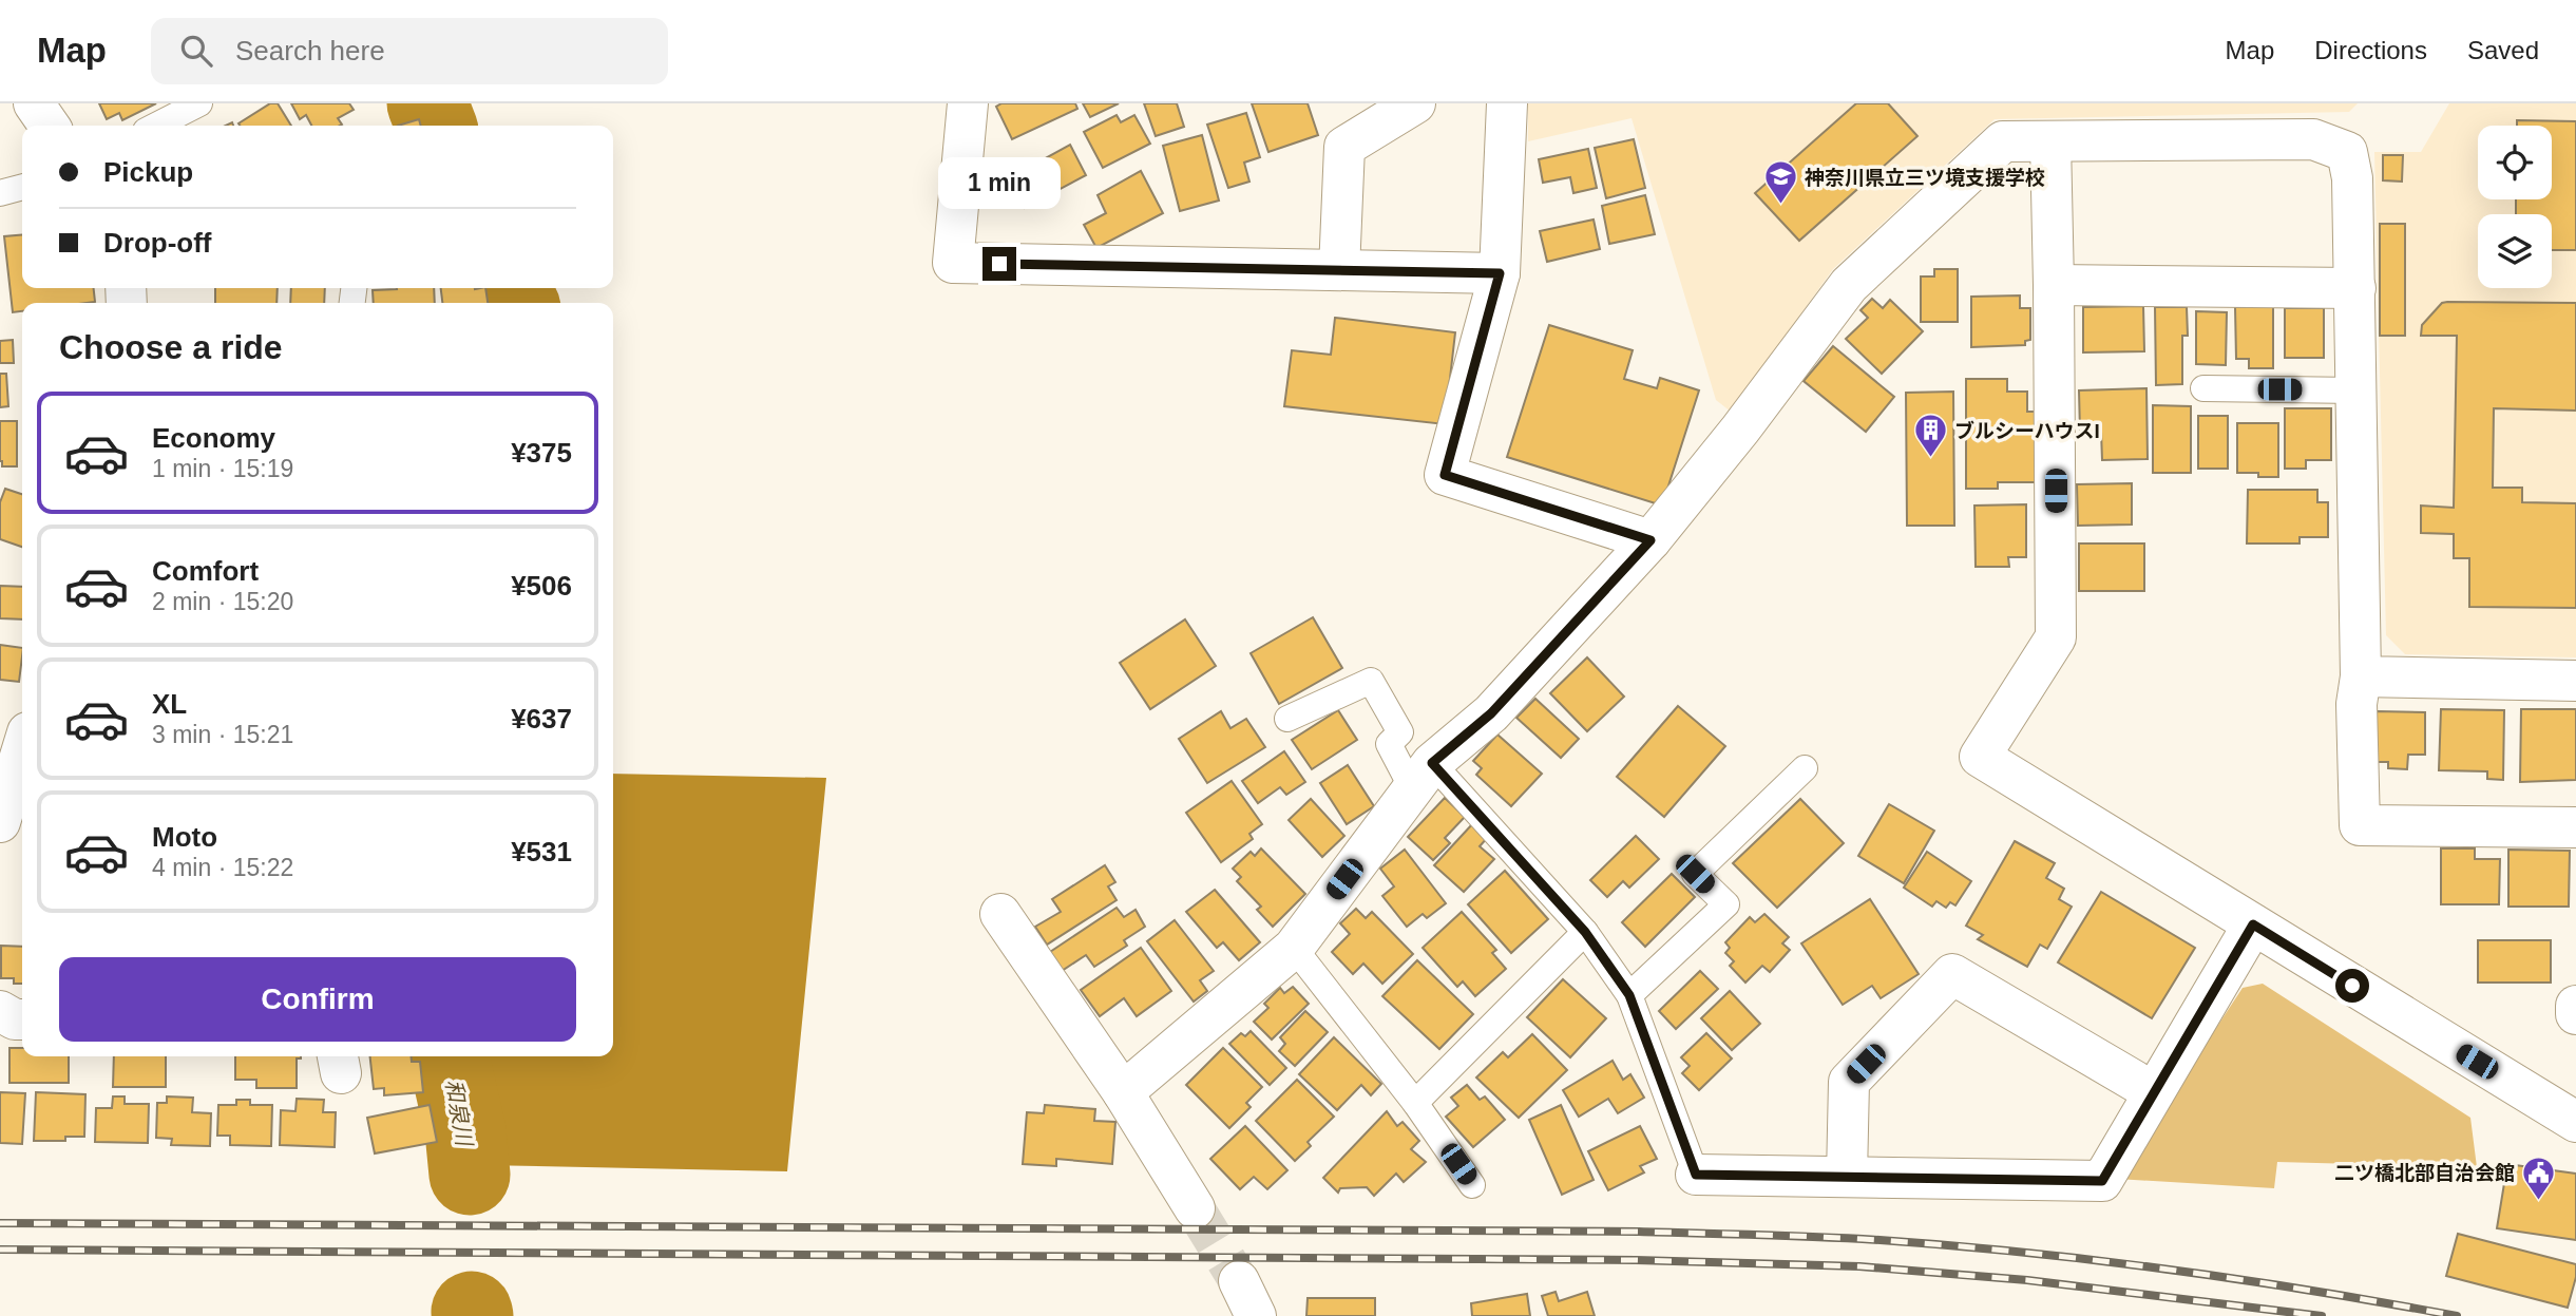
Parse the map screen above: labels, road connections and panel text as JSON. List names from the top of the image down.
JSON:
{
  "water": ["和泉川"],
  "places": {
    "school or university": ["神奈川県立三ツ境支援学校"],
    "building": ["ブルシーハウスI"],
    "public building": ["二ツ橋北部自治会館"]
  },
  "page": {
    "header": "Map",
    "search": "Search here",
    "nav": ["Map", "Directions", "Saved"],
    "banner": ["Pickup", "Drop-off"],
    "bubble": "1 min",
    "heading": "Choose a ride",
    "list": [
      {
        "name": "Economy",
        "note": "1 min · 15:19",
        "value": "¥375"
      },
      {
        "name": "Comfort",
        "note": "2 min · 15:20",
        "value": "¥506"
      },
      {
        "name": "XL",
        "note": "3 min · 15:21",
        "value": "¥637"
      },
      {
        "name": "Moto",
        "note": "4 min · 15:22",
        "value": "¥531"
      }
    ],
    "buttons": "Confirm"
  }
}
